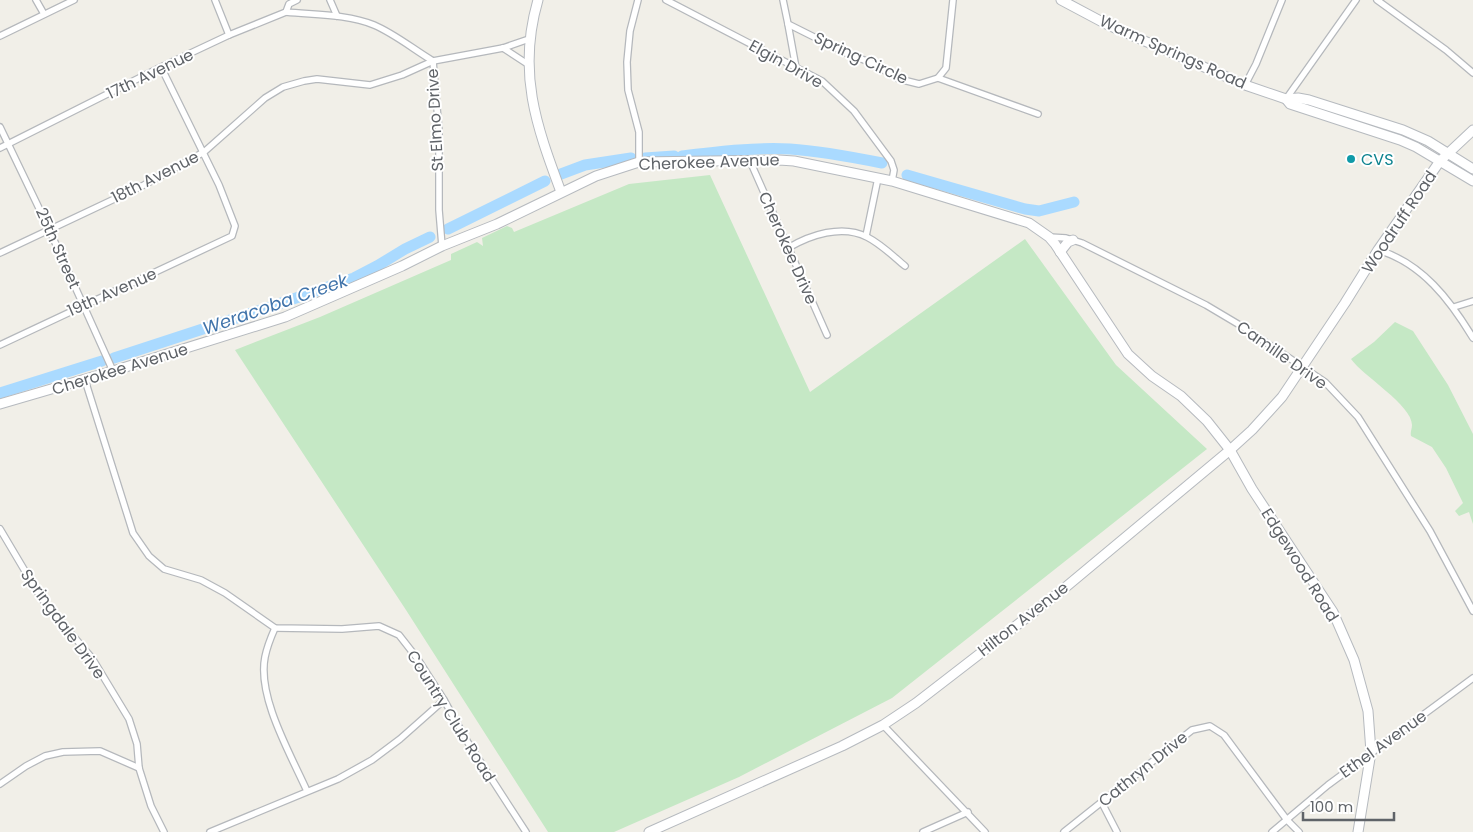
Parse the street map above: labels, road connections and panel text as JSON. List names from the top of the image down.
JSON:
{
  "streets": {
    "street": [
      "Warm Springs Road",
      "Spring Circle",
      "Elgin Drive",
      "17th Avenue",
      "St Elmo Drive",
      "Cherokee Avenue",
      "18th Avenue",
      "Woodruff Road",
      "25th Street",
      "Cherokee Drive",
      "19th Avenue",
      "Camille Drive",
      "Edgewood Road",
      "Hilton Avenue",
      "Springdale Drive",
      "Country Club Road",
      "Ethel Avenue",
      "Cathryn Drive"
    ]
  },
  "crossings": [
    ["Warm Springs Road", "Woodruff Road"],
    ["Elgin Drive", "Cherokee Avenue"],
    ["17th Avenue", "St Elmo Drive"],
    ["17th Avenue", "25th Street"],
    ["St Elmo Drive", "Cherokee Avenue"],
    ["St Elmo Drive", "18th Avenue"],
    ["Cherokee Avenue", "25th Street"],
    ["Cherokee Avenue", "Cherokee Drive"],
    ["Cherokee Avenue", "Camille Drive"],
    ["Cherokee Avenue", "Edgewood Road"],
    ["Cherokee Avenue", "Hilton Avenue"],
    ["18th Avenue", "25th Street"],
    ["18th Avenue", "19th Avenue"],
    ["Woodruff Road", "Hilton Avenue"],
    ["25th Street", "19th Avenue"],
    ["Camille Drive", "Hilton Avenue"],
    ["Edgewood Road", "Hilton Avenue"],
    ["Edgewood Road", "Ethel Avenue"],
    ["Ethel Avenue", "Cathryn Drive"]
  ],
  "water": ["Weracoba Creek"],
  "places": ["CVS"],
  "scale_bar": "100 m"
}
